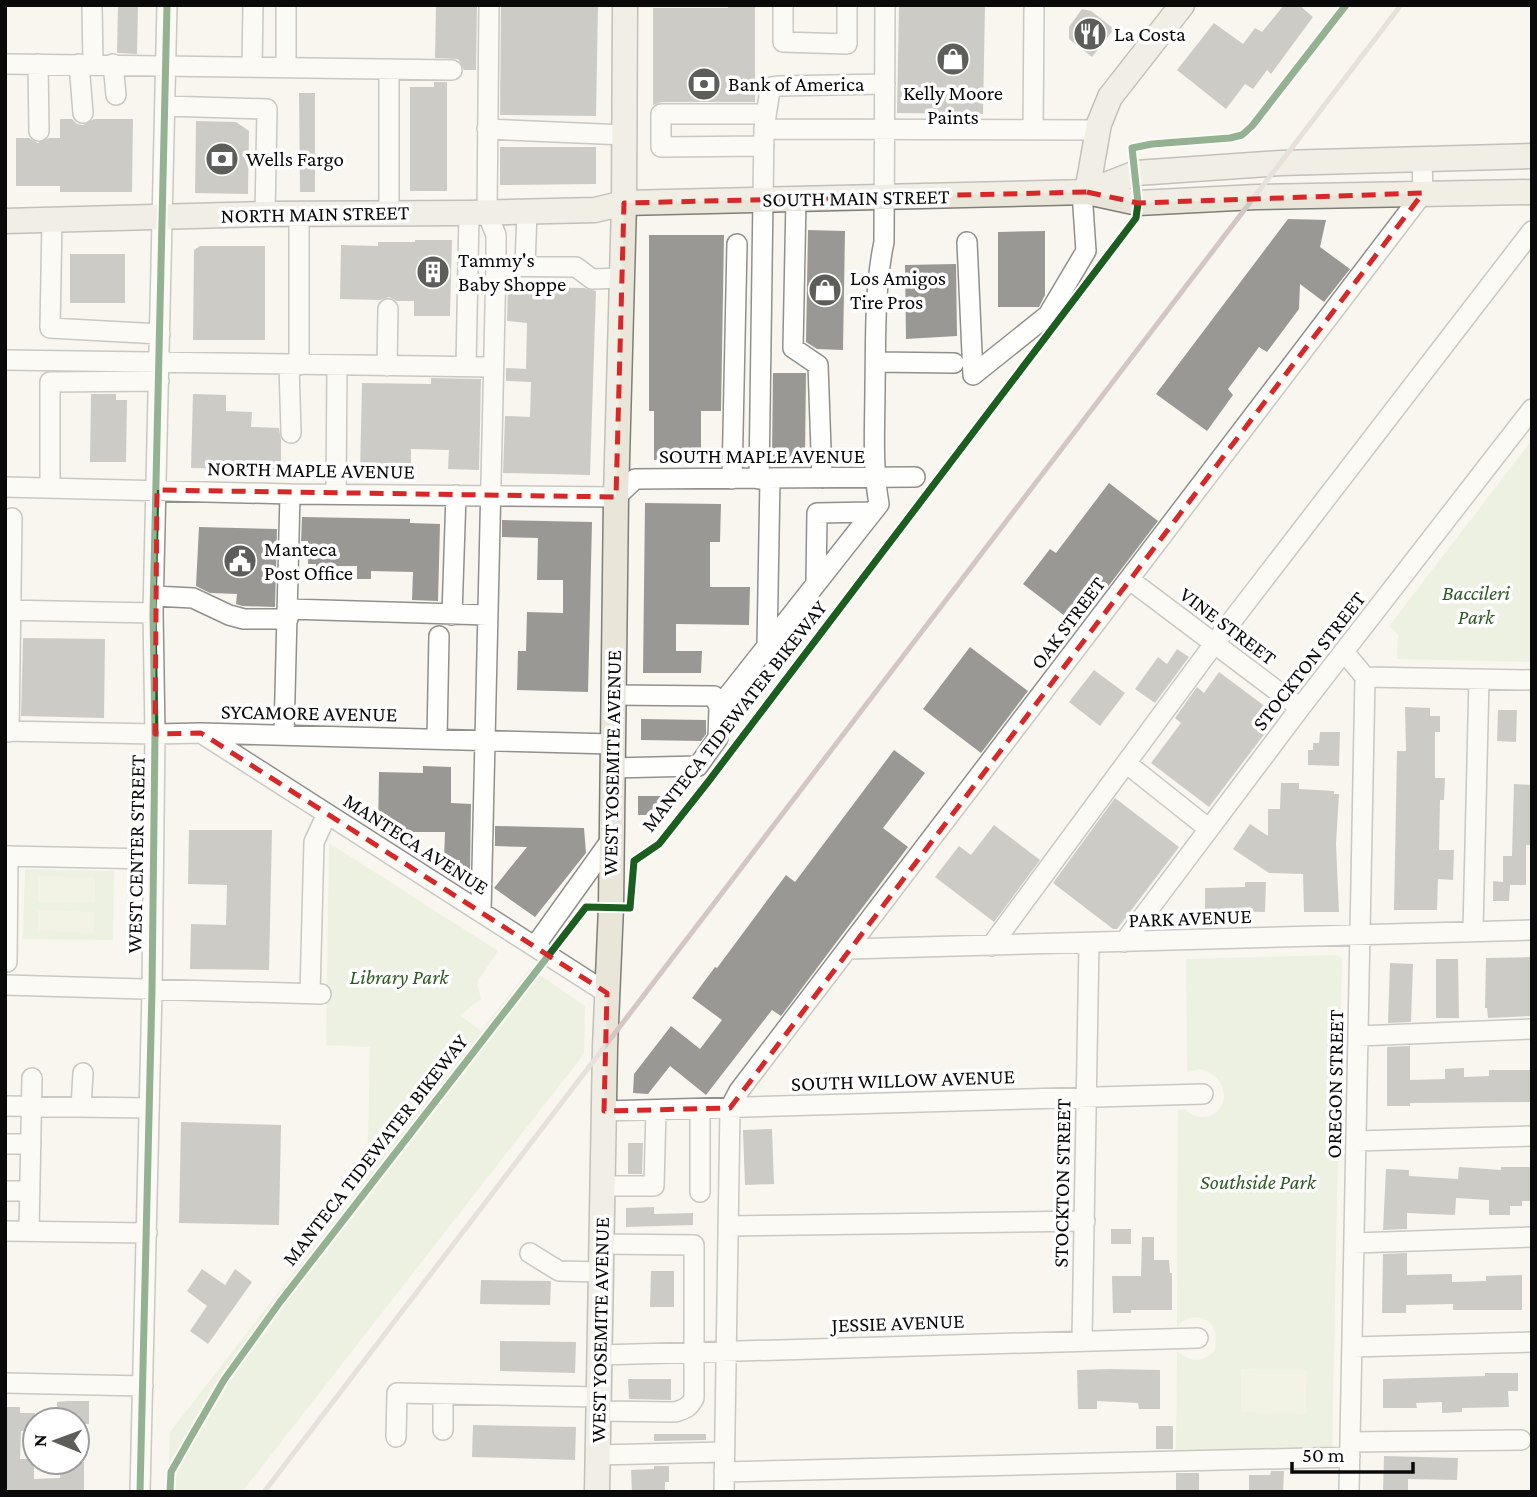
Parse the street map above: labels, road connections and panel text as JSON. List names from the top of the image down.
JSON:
{
  "streets": {
    "main road": ["SOUTH MAIN STREET", "NORTH MAIN STREET", "WEST YOSEMITE AVENUE"],
    "street": [
      "SOUTH MAPLE AVENUE",
      "NORTH MAPLE AVENUE",
      "OAK STREET",
      "VINE STREET",
      "STOCKTON STREET",
      "SYCAMORE AVENUE",
      "MANTECA AVENUE",
      "WEST CENTER STREET",
      "PARK AVENUE",
      "SOUTH WILLOW AVENUE",
      "OREGON STREET",
      "JESSIE AVENUE"
    ],
    "cycle path": ["MANTECA TIDEWATER BIKEWAY"]
  },
  "crossings": [
    ["SOUTH MAIN STREET", "NORTH MAIN STREET"],
    ["SOUTH MAIN STREET", "OAK STREET"],
    ["SOUTH MAIN STREET", "WEST YOSEMITE AVENUE"],
    ["NORTH MAIN STREET", "WEST YOSEMITE AVENUE"],
    ["NORTH MAIN STREET", "WEST CENTER STREET"],
    ["SOUTH MAPLE AVENUE", "NORTH MAPLE AVENUE"],
    ["SOUTH MAPLE AVENUE", "WEST YOSEMITE AVENUE"],
    ["NORTH MAPLE AVENUE", "WEST YOSEMITE AVENUE"],
    ["NORTH MAPLE AVENUE", "WEST CENTER STREET"],
    ["OAK STREET", "VINE STREET"],
    ["OAK STREET", "PARK AVENUE"],
    ["OAK STREET", "SOUTH WILLOW AVENUE"],
    ["VINE STREET", "STOCKTON STREET"],
    ["STOCKTON STREET", "PARK AVENUE"],
    ["STOCKTON STREET", "SOUTH WILLOW AVENUE"],
    ["STOCKTON STREET", "JESSIE AVENUE"],
    ["SYCAMORE AVENUE", "WEST YOSEMITE AVENUE"],
    ["SYCAMORE AVENUE", "MANTECA AVENUE"],
    ["SYCAMORE AVENUE", "WEST CENTER STREET"],
    ["WEST YOSEMITE AVENUE", "MANTECA AVENUE"],
    ["WEST YOSEMITE AVENUE", "SOUTH WILLOW AVENUE"],
    ["WEST YOSEMITE AVENUE", "JESSIE AVENUE"],
    ["PARK AVENUE", "OREGON STREET"]
  ],
  "parks": ["Baccileri Park", "Library Park", "Southside Park"],
  "places": {
    "restaurant": ["La Costa"],
    "shop": ["Kelly Moore Paints", "Los Amigos Tire Pros"],
    "bank": ["Bank of America", "Wells Fargo"],
    "building": ["Tammy's Baby Shoppe"],
    "public building": ["Manteca Post Office"]
  },
  "scale_bar": "50 m",
  "north": "left"
}
